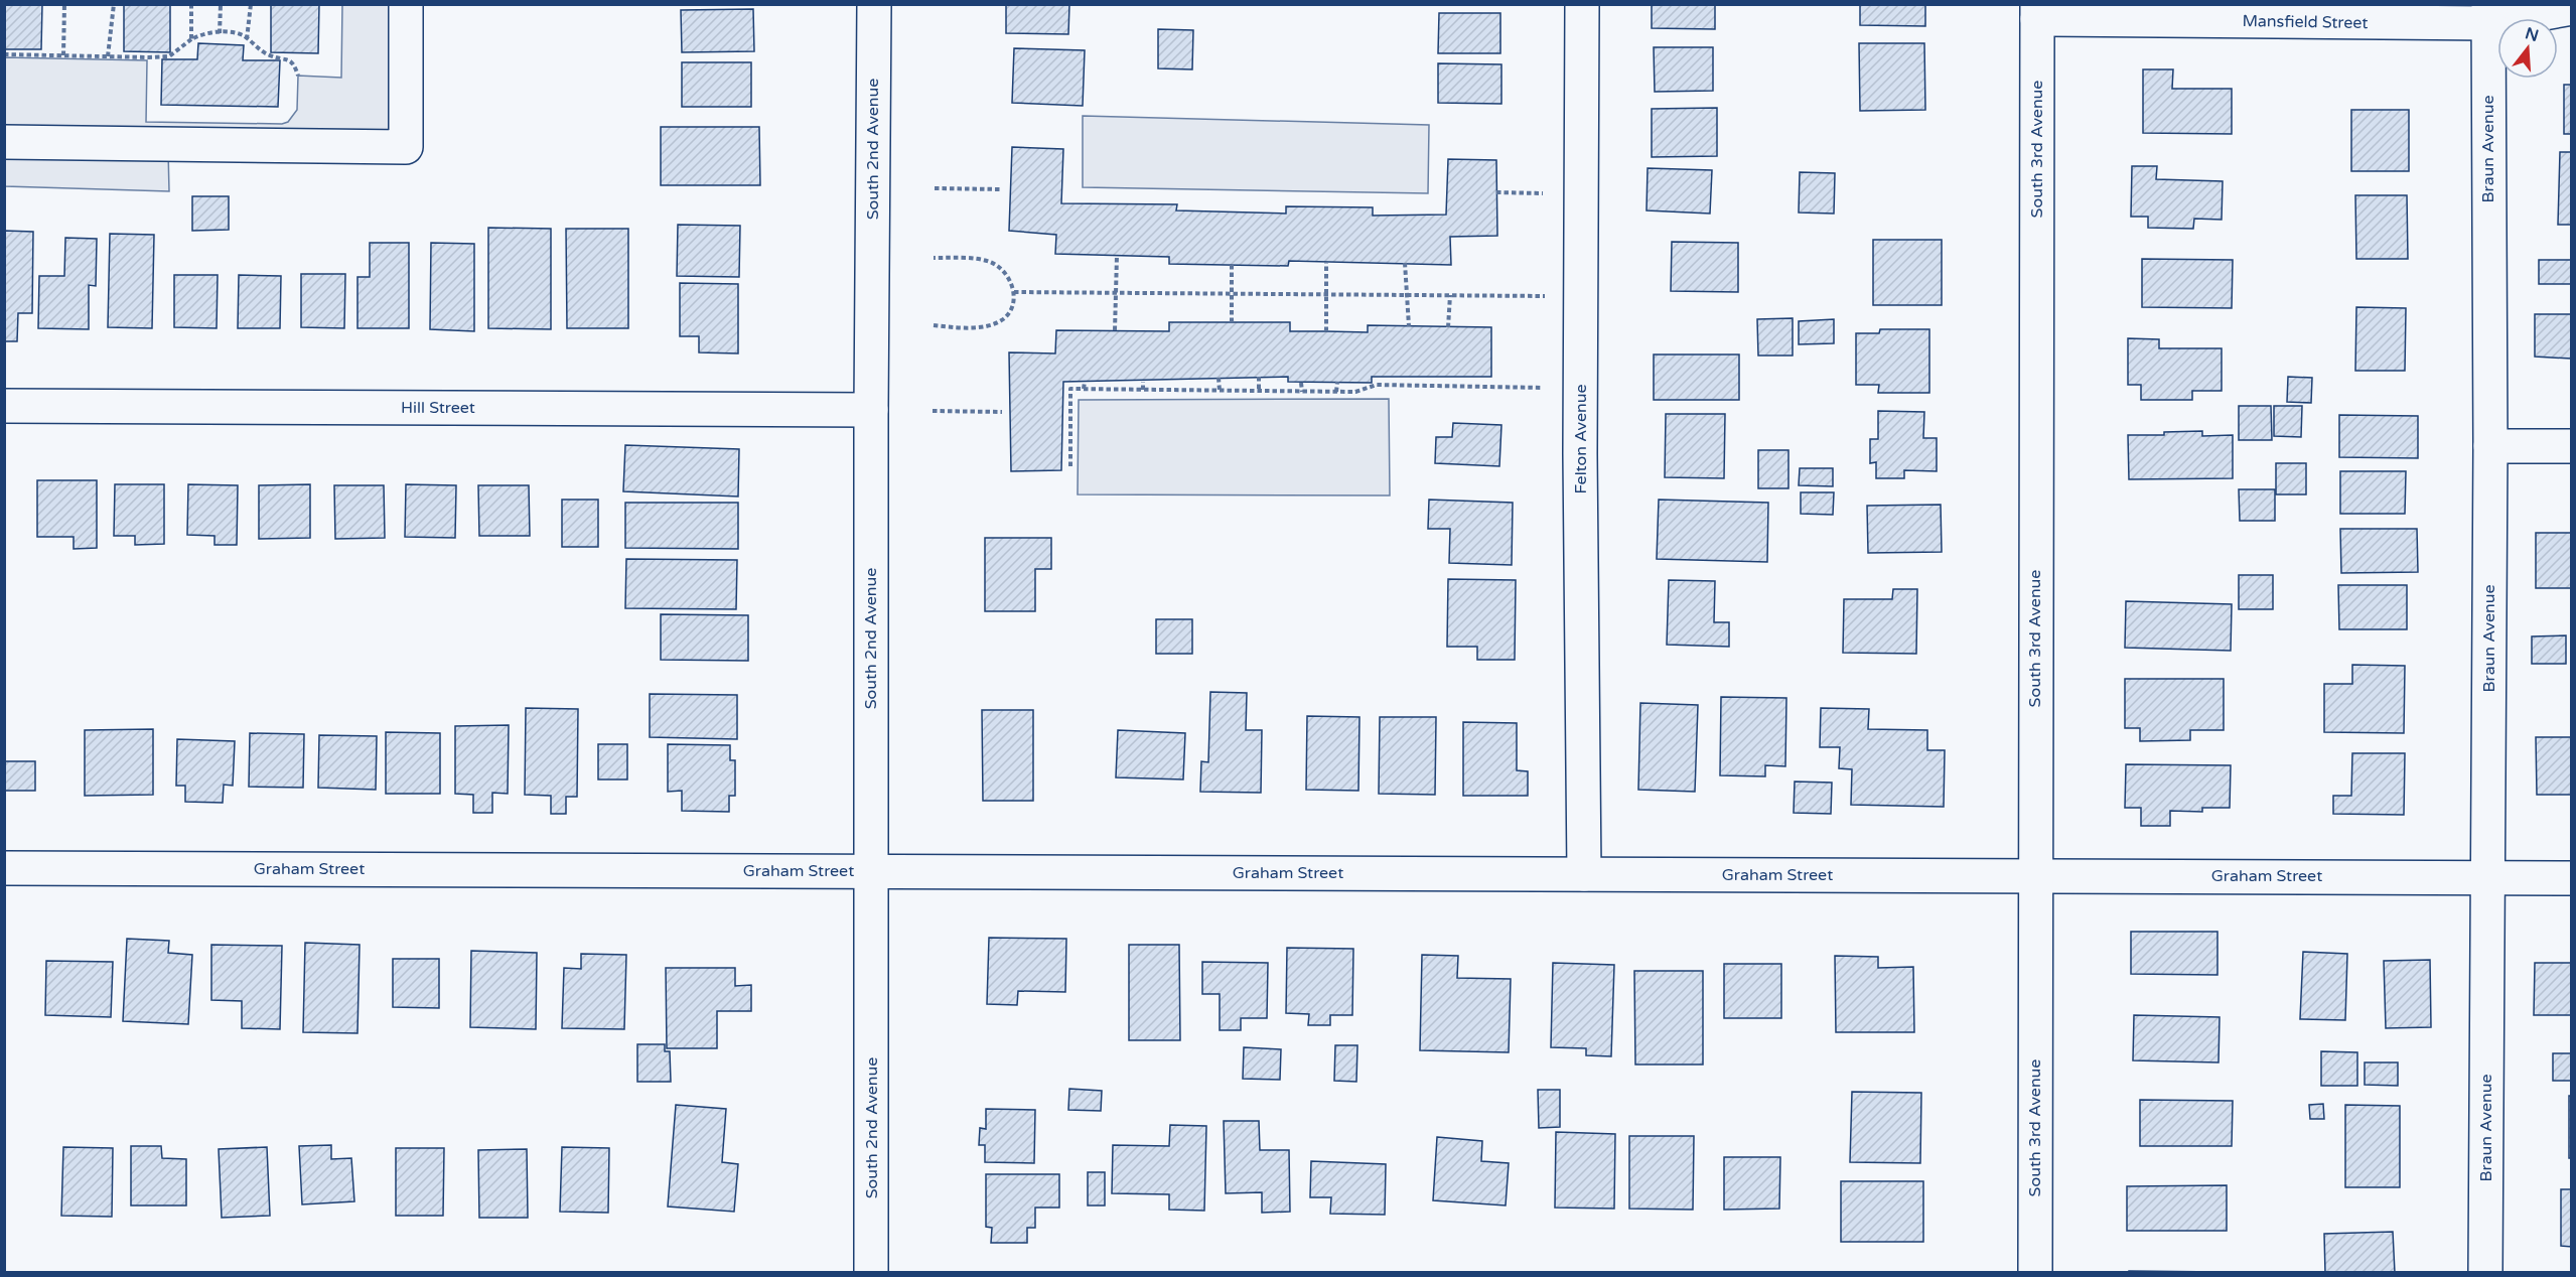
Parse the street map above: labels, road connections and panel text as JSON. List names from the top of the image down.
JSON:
{
  "streets": {
    "street": [
      "Mansfield Street",
      "South 2nd Avenue",
      "South 3rd Avenue",
      "Braun Avenue",
      "Hill Street",
      "Felton Avenue",
      "Graham Street"
    ]
  },
  "crossings": [
    ["Mansfield Street", "South 3rd Avenue"],
    ["Mansfield Street", "Braun Avenue"],
    ["South 2nd Avenue", "Hill Street"],
    ["South 2nd Avenue", "Graham Street"],
    ["South 3rd Avenue", "Graham Street"],
    ["Braun Avenue", "Graham Street"],
    ["Felton Avenue", "Graham Street"]
  ],
  "north": "top"
}
